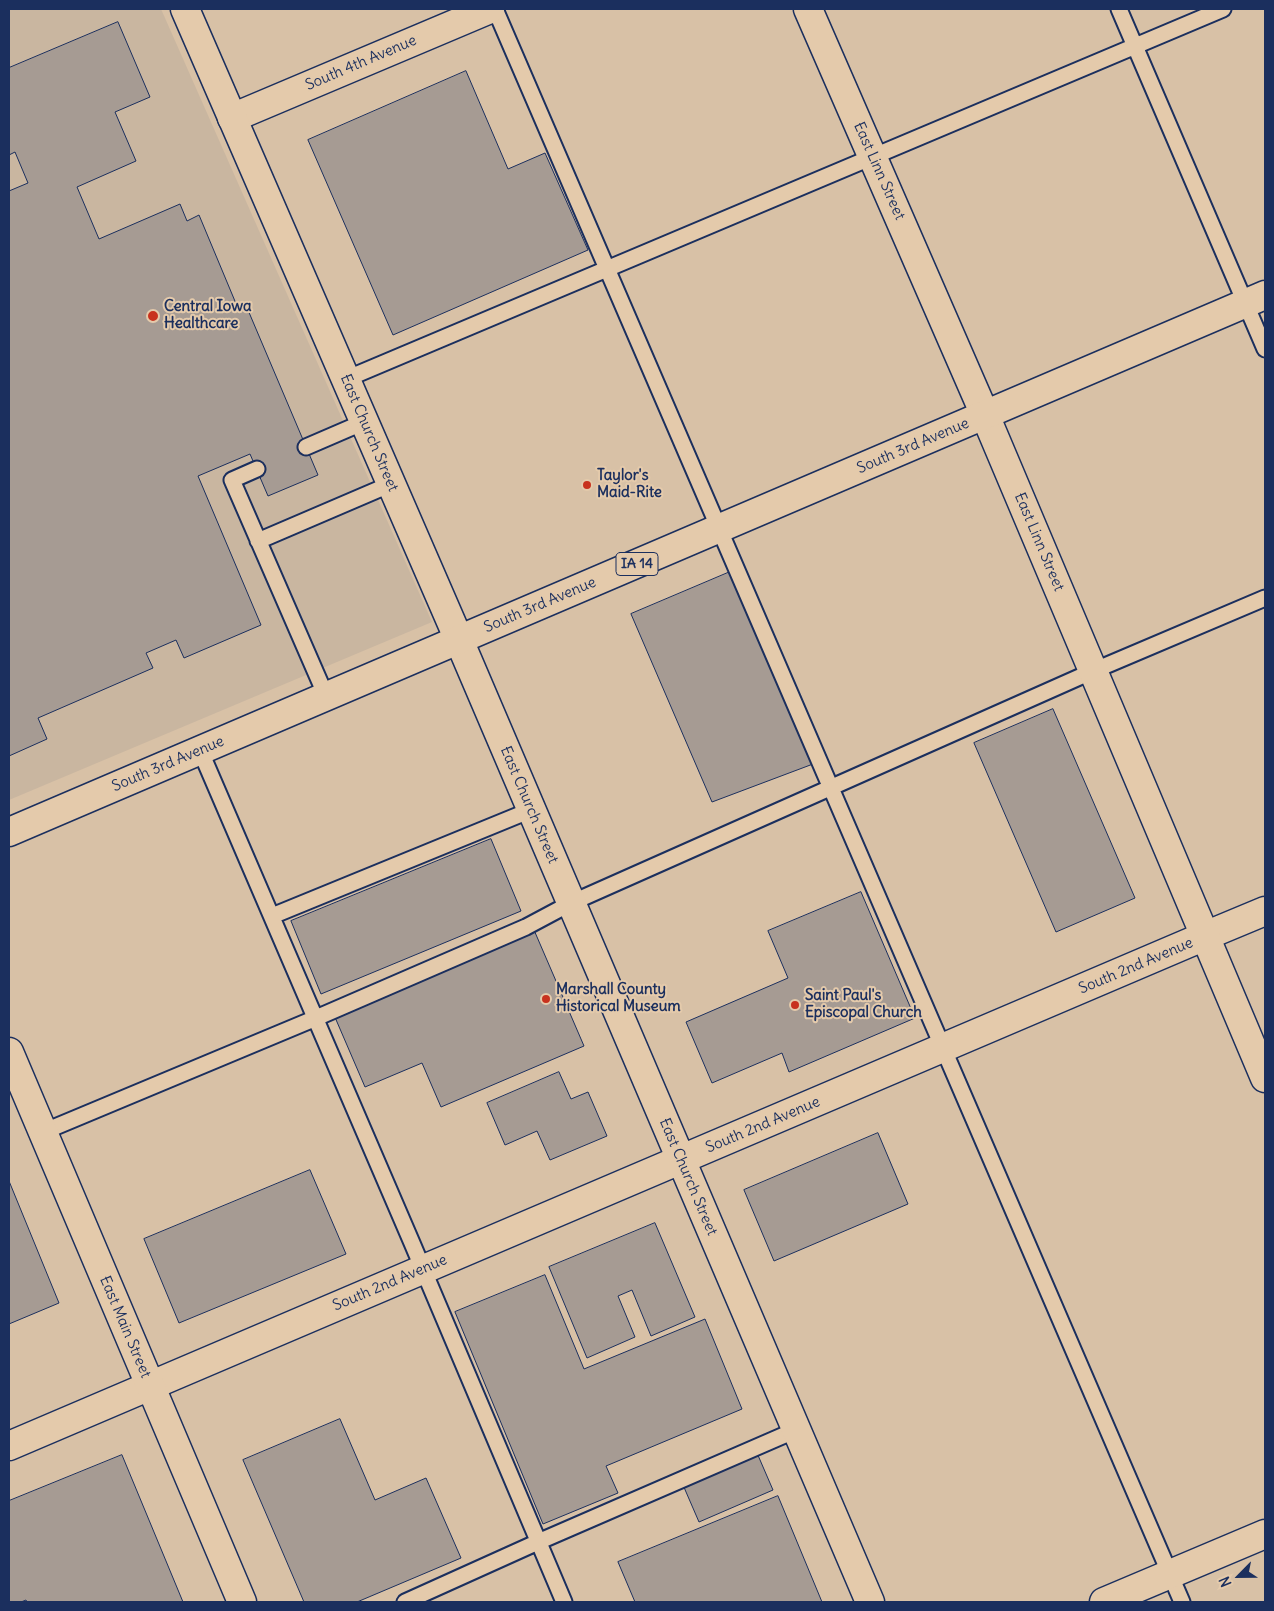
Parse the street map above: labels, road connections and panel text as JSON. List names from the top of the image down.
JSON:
{
  "streets": {
    "street": [
      "South 4th Avenue",
      "East Linn Street",
      "East Church Street",
      "South 3rd Avenue",
      "IA 14",
      "South 2nd Avenue",
      "East Main Street"
    ]
  },
  "crossings": [
    ["South 4th Avenue", "East Church Street"],
    ["East Linn Street", "South 3rd Avenue"],
    ["East Linn Street", "South 2nd Avenue"],
    ["East Church Street", "South 3rd Avenue"],
    ["East Church Street", "South 2nd Avenue"],
    ["South 2nd Avenue", "East Main Street"]
  ],
  "places": [
    "Central Iowa Healthcare",
    "Taylor's Maid-Rite",
    "Marshall County Historical Museum",
    "Saint Paul's Episcopal Church"
  ],
  "north": "bottom left"
}
